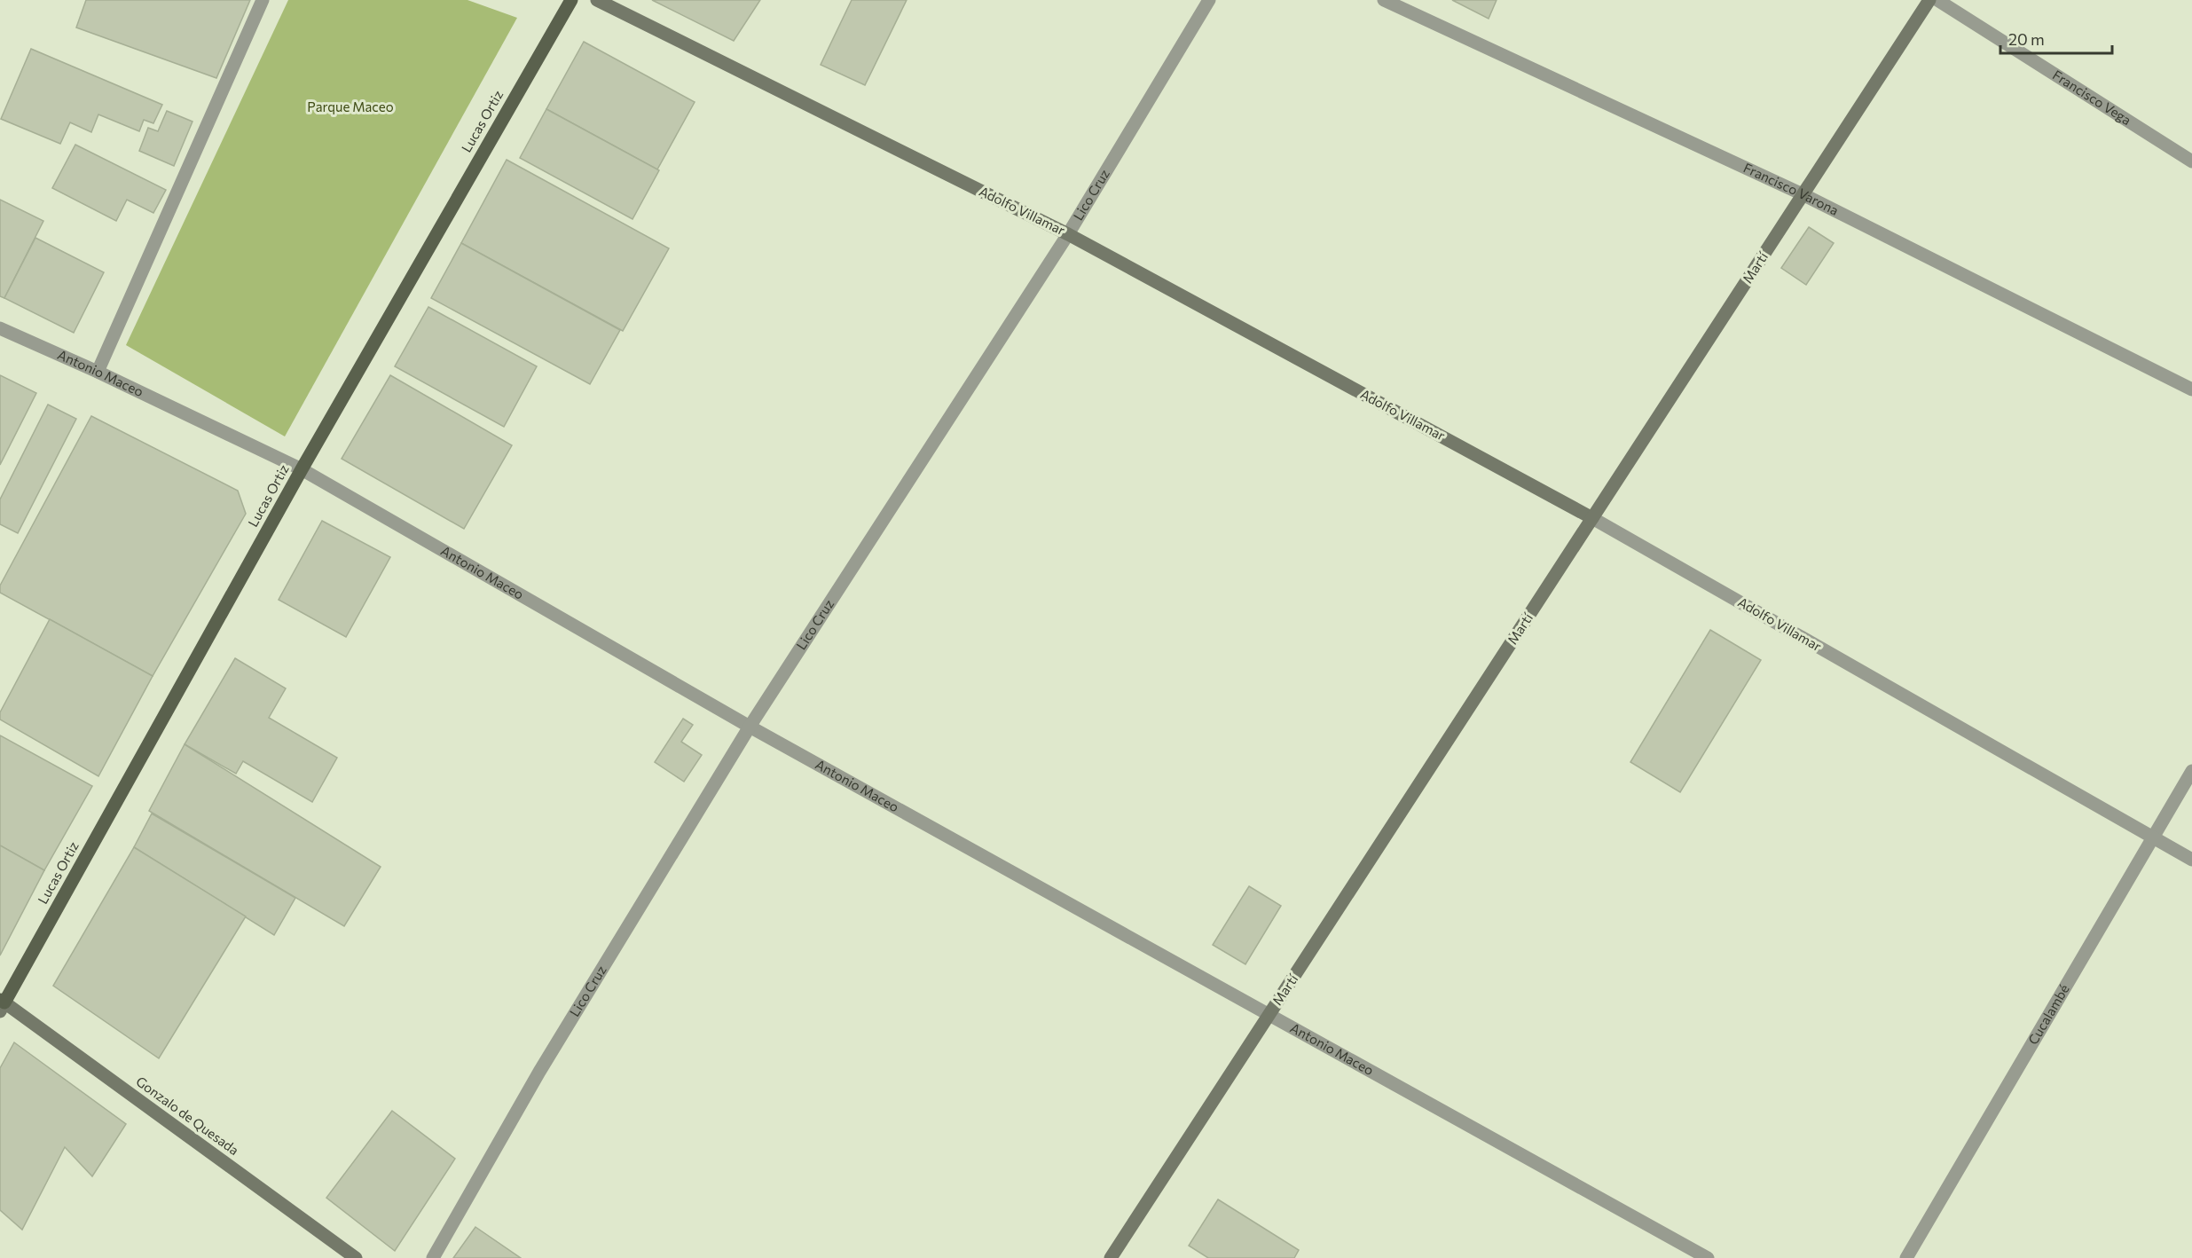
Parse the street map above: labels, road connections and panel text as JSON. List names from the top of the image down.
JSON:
{
  "streets": {
    "main road": [
      "Lucas Ortiz",
      "Adolfo Villamar",
      "Martí",
      "Gonzalo de Quesada"
    ],
    "street": [
      "Francisco Vega",
      "Francisco Varona",
      "Lico Cruz",
      "Antonio Maceo",
      "Cucalambé"
    ]
  },
  "crossings": [
    ["Lucas Ortiz", "Antonio Maceo"],
    ["Lucas Ortiz", "Gonzalo de Quesada"],
    ["Francisco Varona", "Martí"],
    ["Lico Cruz", "Adolfo Villamar"],
    ["Lico Cruz", "Antonio Maceo"],
    ["Adolfo Villamar", "Martí"],
    ["Adolfo Villamar", "Cucalambé"],
    ["Martí", "Antonio Maceo"]
  ],
  "parks": ["Parque Maceo"],
  "scale_bar": "20 m"
}
